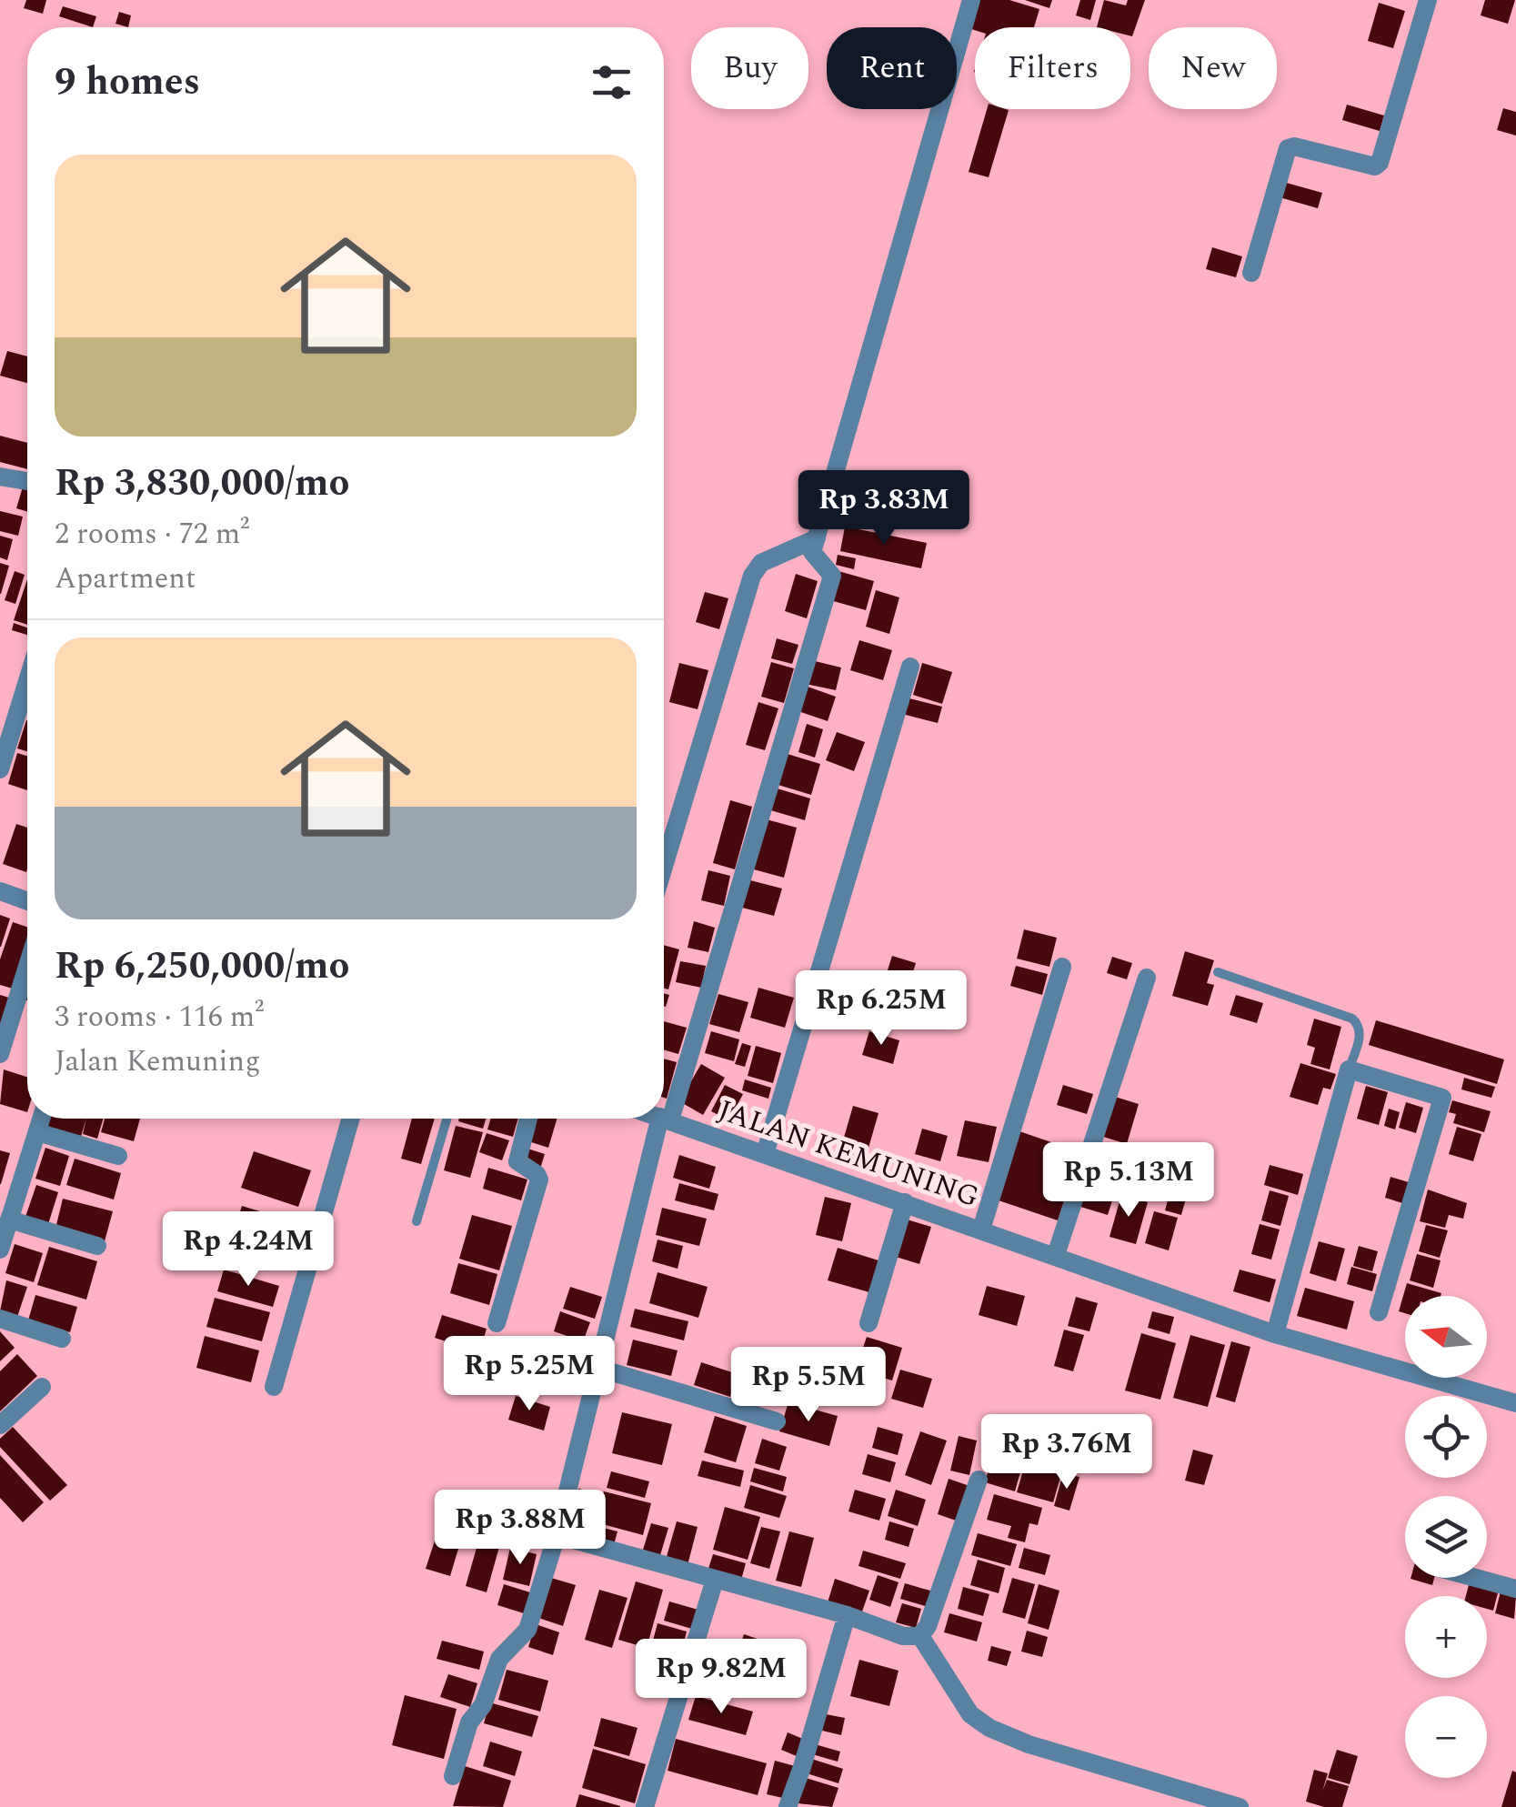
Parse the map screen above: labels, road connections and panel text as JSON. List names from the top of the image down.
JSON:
{
  "streets": {
    "street": ["JALAN KEMUNING"]
  },
  "north": "left",
  "page": {
    "chip": [
      "Buy",
      "Rent",
      "Filters",
      "New"
    ],
    "heading": "9 homes",
    "list": [
      {
        "name": "Rp 3,830,000/mo",
        "note": "2 rooms · 72 m² · Apartment"
      },
      {
        "name": "Rp 6,250,000/mo",
        "note": "3 rooms · 116 m² · Jalan Kemuning"
      }
    ],
    "price": [
      "Rp 3.83M",
      "Rp 6.25M",
      "Rp 5.13M",
      "Rp 4.24M",
      "Rp 5.25M",
      "Rp 5.5M",
      "Rp 3.76M",
      "Rp 3.88M",
      "Rp 9.82M"
    ],
    "map_buttons": ["+", "−"]
  }
}
